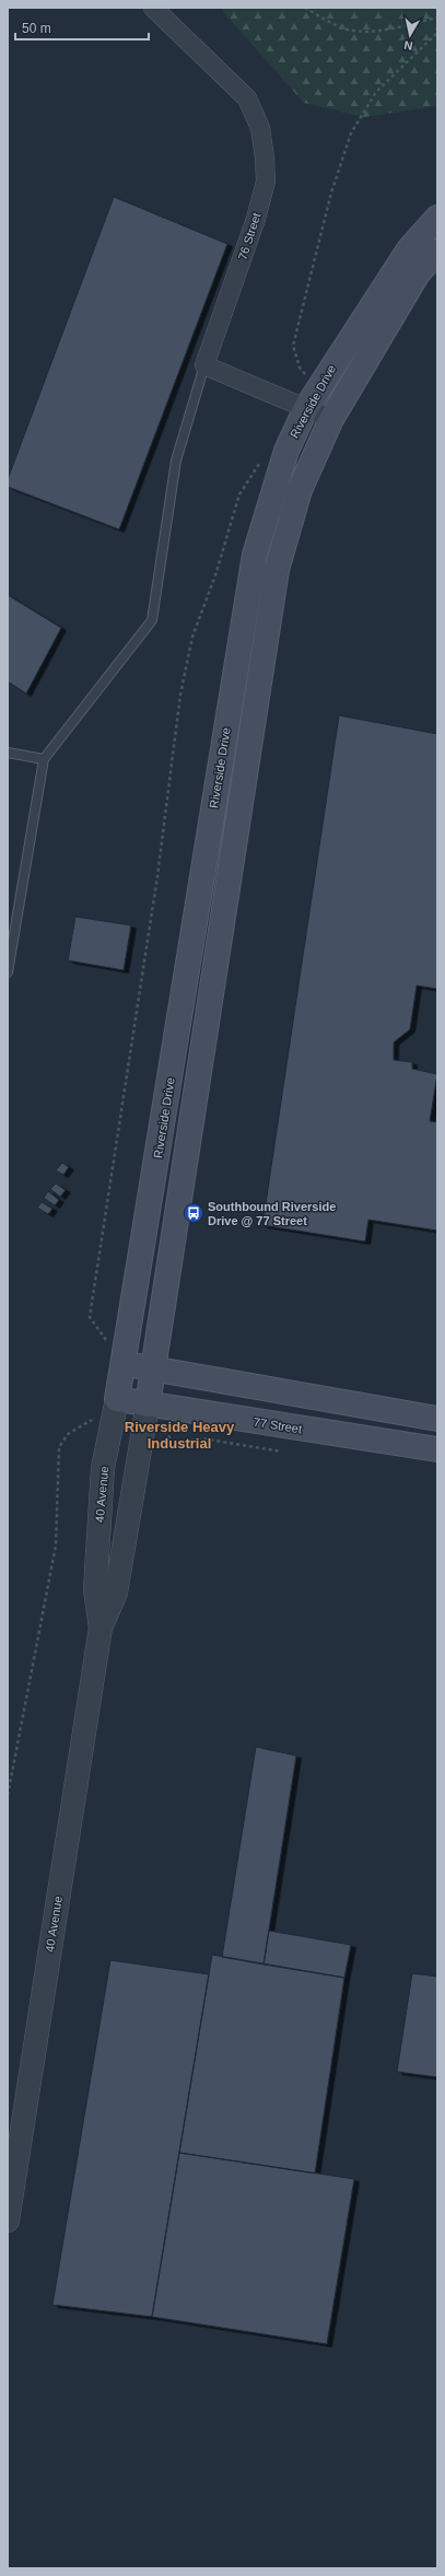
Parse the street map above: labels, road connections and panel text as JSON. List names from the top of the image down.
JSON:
{
  "streets": {
    "main road": ["Riverside Drive", "77 Street", "40 Avenue"],
    "street": ["76 Street"]
  },
  "crossings": [
    ["Riverside Drive", "77 Street"],
    ["Riverside Drive", "40 Avenue"],
    ["77 Street", "40 Avenue"]
  ],
  "districts": ["Riverside Heavy Industrial"],
  "places": {
    "bus stop": ["Southbound Riverside Drive @ 77 Street"]
  },
  "scale_bar": "50 m",
  "north": "bottom"
}
